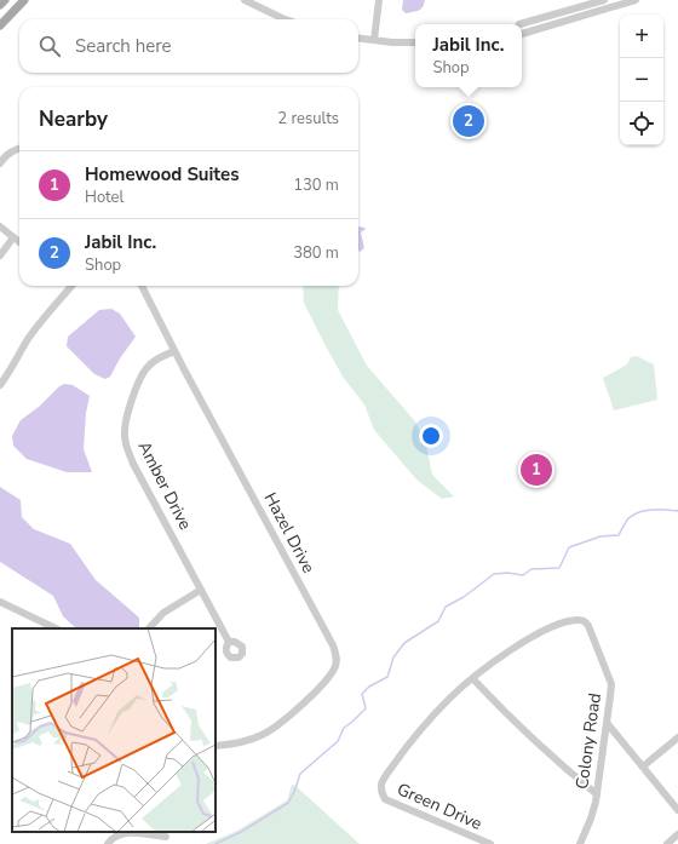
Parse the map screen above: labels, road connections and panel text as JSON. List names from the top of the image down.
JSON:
{
  "streets": {
    "street": [
      "Amber Drive",
      "Hazel Drive",
      "Colony Road",
      "Green Drive"
    ]
  },
  "crossings": [
    ["Amber Drive", "Hazel Drive"],
    ["Colony Road", "Green Drive"]
  ],
  "page": {
    "map_buttons": ["+", "−"],
    "search": "Search here",
    "popup": ["Jabil Inc.", "Shop"],
    "heading": ["Nearby", "2 results"],
    "pins": ["2", "1"],
    "list": [
      {
        "mark": "1",
        "name": "Homewood Suites",
        "note": "Hotel",
        "value": "130 m"
      },
      {
        "mark": "2",
        "name": "Jabil Inc.",
        "note": "Shop",
        "value": "380 m"
      }
    ]
  }
}
